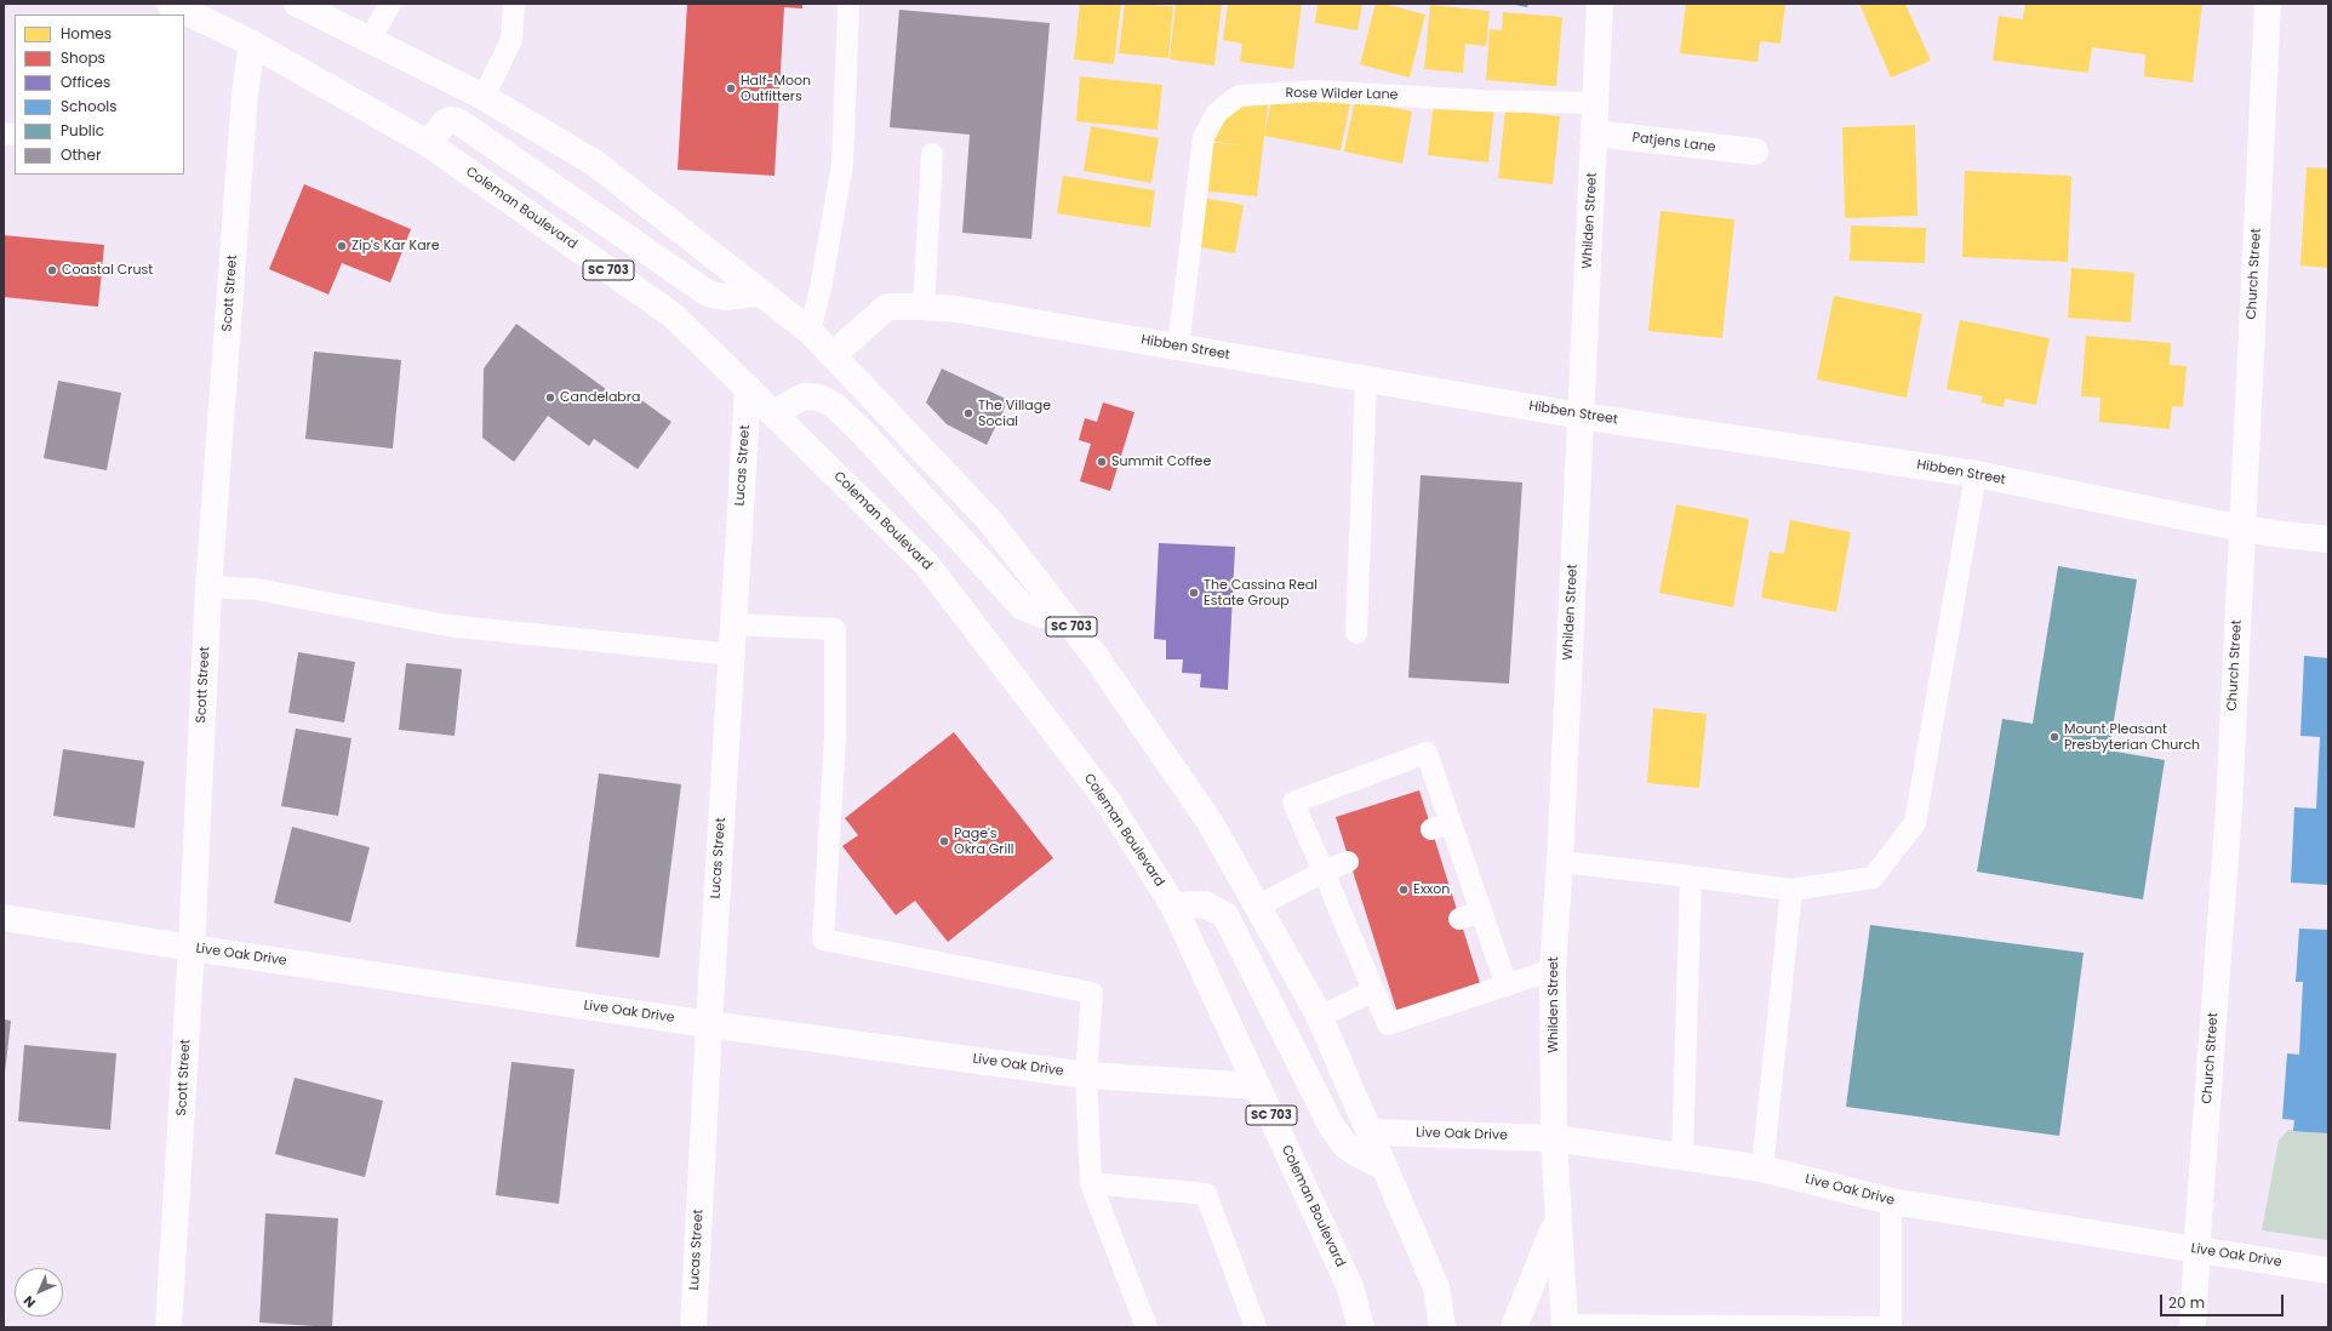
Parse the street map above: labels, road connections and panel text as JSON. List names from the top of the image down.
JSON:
{
  "streets": {
    "street": [
      "Patjens Lane",
      "Coleman Boulevard",
      "Whilden Street",
      "SC 703",
      "Church Street",
      "Scott Street",
      "Hibben Street",
      "Lucas Street",
      "Live Oak Drive"
    ],
    "lane": ["Rose Wilder Lane"]
  },
  "crossings": [
    ["Rose Wilder Lane", "Whilden Street"],
    ["Rose Wilder Lane", "Hibben Street"],
    ["Patjens Lane", "Whilden Street"],
    ["Coleman Boulevard", "Scott Street"],
    ["Coleman Boulevard", "Lucas Street"],
    ["Coleman Boulevard", "Live Oak Drive"],
    ["Whilden Street", "Hibben Street"],
    ["Whilden Street", "Live Oak Drive"],
    ["SC 703", "Hibben Street"],
    ["SC 703", "Live Oak Drive"],
    ["Church Street", "Hibben Street"],
    ["Church Street", "Live Oak Drive"],
    ["Scott Street", "Live Oak Drive"],
    ["Lucas Street", "Live Oak Drive"]
  ],
  "places": [
    "Half-Moon Outfitters",
    "Zip's Kar Kare",
    "Coastal Crust",
    "Candelabra",
    "The Village Social",
    "Summit Coffee",
    "The Cassina Real Estate Group",
    "Mount Pleasant Presbyterian Church",
    "Page's Okra Grill",
    "Exxon"
  ],
  "legend": [
    "Homes",
    "Shops",
    "Offices",
    "Schools",
    "Public",
    "Other"
  ],
  "scale_bar": "20 m",
  "north": "bottom left"
}
